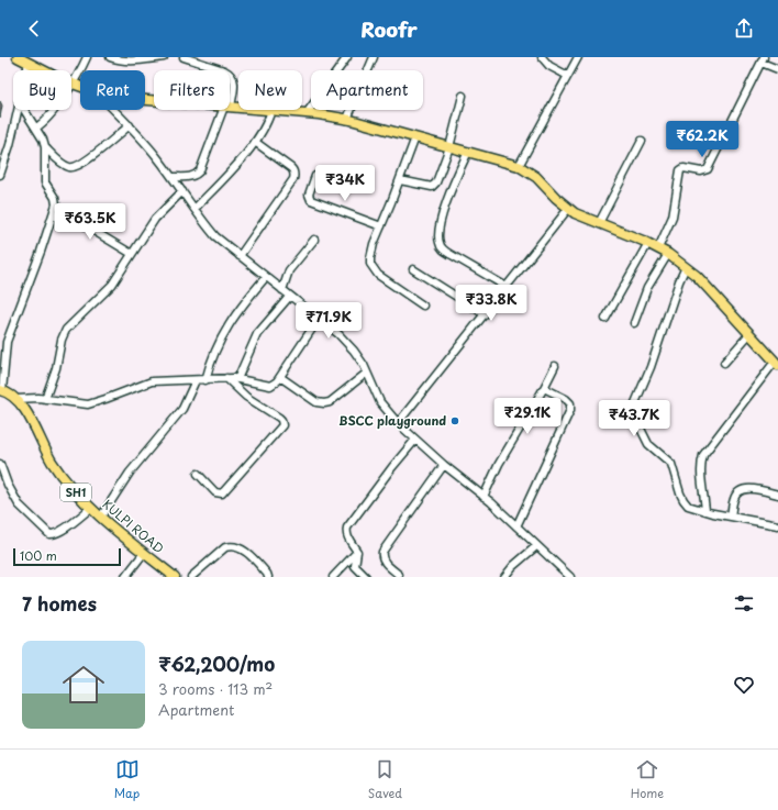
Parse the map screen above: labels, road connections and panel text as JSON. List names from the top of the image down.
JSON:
{
  "streets": {
    "main road": ["SH1", "KULPI ROAD"]
  },
  "places": ["BSCC playground"],
  "scale_bar": "100 m",
  "page": {
    "header": "Roofr",
    "chip": [
      "Buy",
      "Rent",
      "Filters",
      "New",
      "Apartment"
    ],
    "price": [
      "₹62.2K",
      "₹34K",
      "₹63.5K",
      "₹33.8K",
      "₹71.9K",
      "₹29.1K",
      "₹43.7K"
    ],
    "scale": "100 m",
    "heading": "7 homes",
    "list": [
      {
        "name": "₹62,200/mo",
        "note": "3 rooms · 113 m² · Apartment"
      }
    ],
    "tabs": ["Map", "Saved", "Home"]
  }
}
